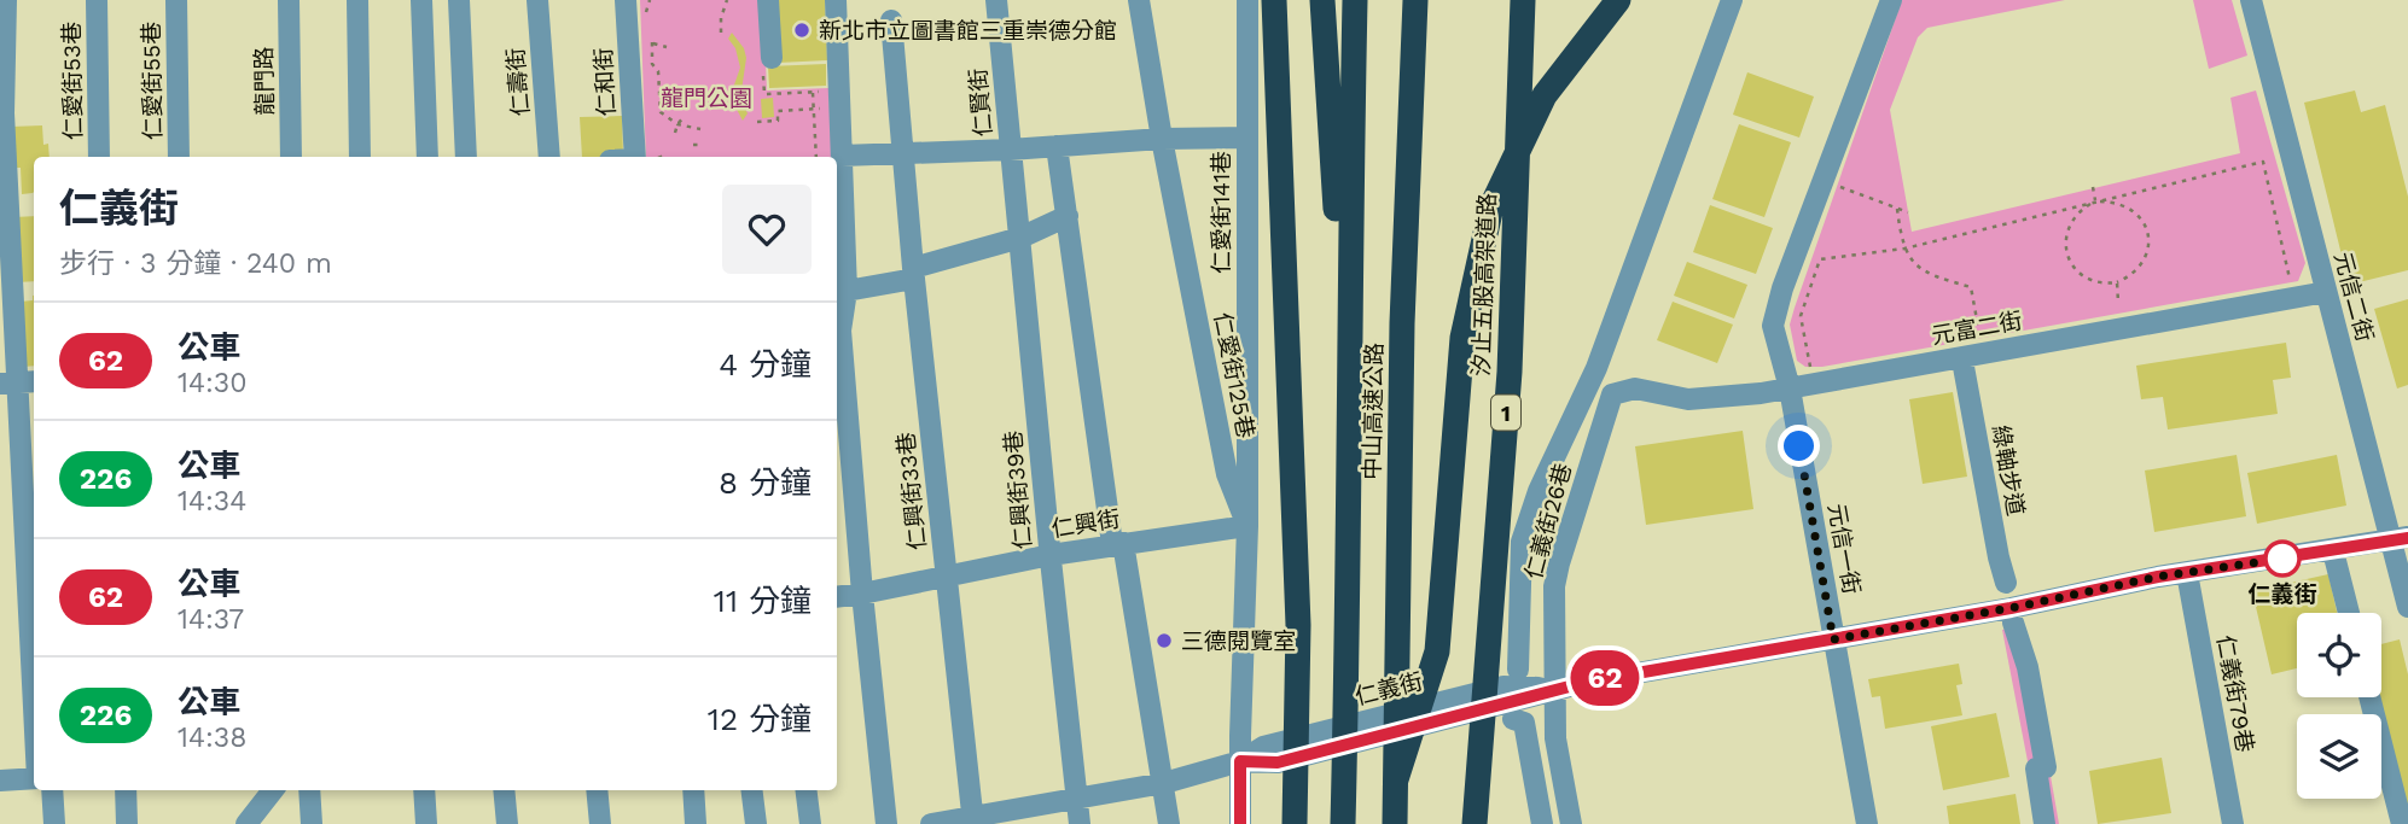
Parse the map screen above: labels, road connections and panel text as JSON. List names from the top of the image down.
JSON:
{
  "streets": {
    "highway": ["汐止五股高架道路", "中山高速公路", "1"],
    "street": [
      "仁愛街53巷",
      "仁愛街55巷",
      "龍門路",
      "仁壽街",
      "仁和街",
      "仁賢街",
      "仁愛街141巷",
      "元信二街",
      "元富二街",
      "仁愛街125巷",
      "綠軸步道",
      "仁興街39巷",
      "仁興街33巷",
      "仁義街26巷",
      "仁興街",
      "元信一街",
      "仁義街",
      "仁義街79巷"
    ]
  },
  "crossings": [
    ["仁賢街", "仁興街39巷"],
    ["仁愛街141巷", "仁愛街125巷"],
    ["仁愛街141巷", "仁興街"],
    ["元信二街", "元富二街"],
    ["元信二街", "仁義街"],
    ["元富二街", "仁義街26巷"],
    ["元富二街", "元信一街"],
    ["仁愛街125巷", "仁興街"],
    ["仁愛街125巷", "仁義街"],
    ["仁興街39巷", "仁興街"],
    ["仁興街39巷", "仁義街"],
    ["仁興街33巷", "仁興街"],
    ["仁興街33巷", "仁義街"],
    ["仁義街26巷", "仁義街"],
    ["元信一街", "仁義街"],
    ["仁義街", "仁義街79巷"]
  ],
  "parks": ["龍門公園"],
  "places": ["新北市立圖書館三重崇德分館", "仁義街", "三德閱覽室"],
  "lines": ["bus line 62"],
  "page": {
    "on_map": "62",
    "heading": ["仁義街", "步行 · 3 分鐘 · 240 m"],
    "list": [
      {
        "mark": "62",
        "name": "公車",
        "note": "14:30",
        "value": "4 分鐘"
      },
      {
        "mark": "226",
        "name": "公車",
        "note": "14:34",
        "value": "8 分鐘"
      },
      {
        "mark": "62",
        "name": "公車",
        "note": "14:37",
        "value": "11 分鐘"
      },
      {
        "mark": "226",
        "name": "公車",
        "note": "14:38",
        "value": "12 分鐘"
      }
    ]
  }
}
